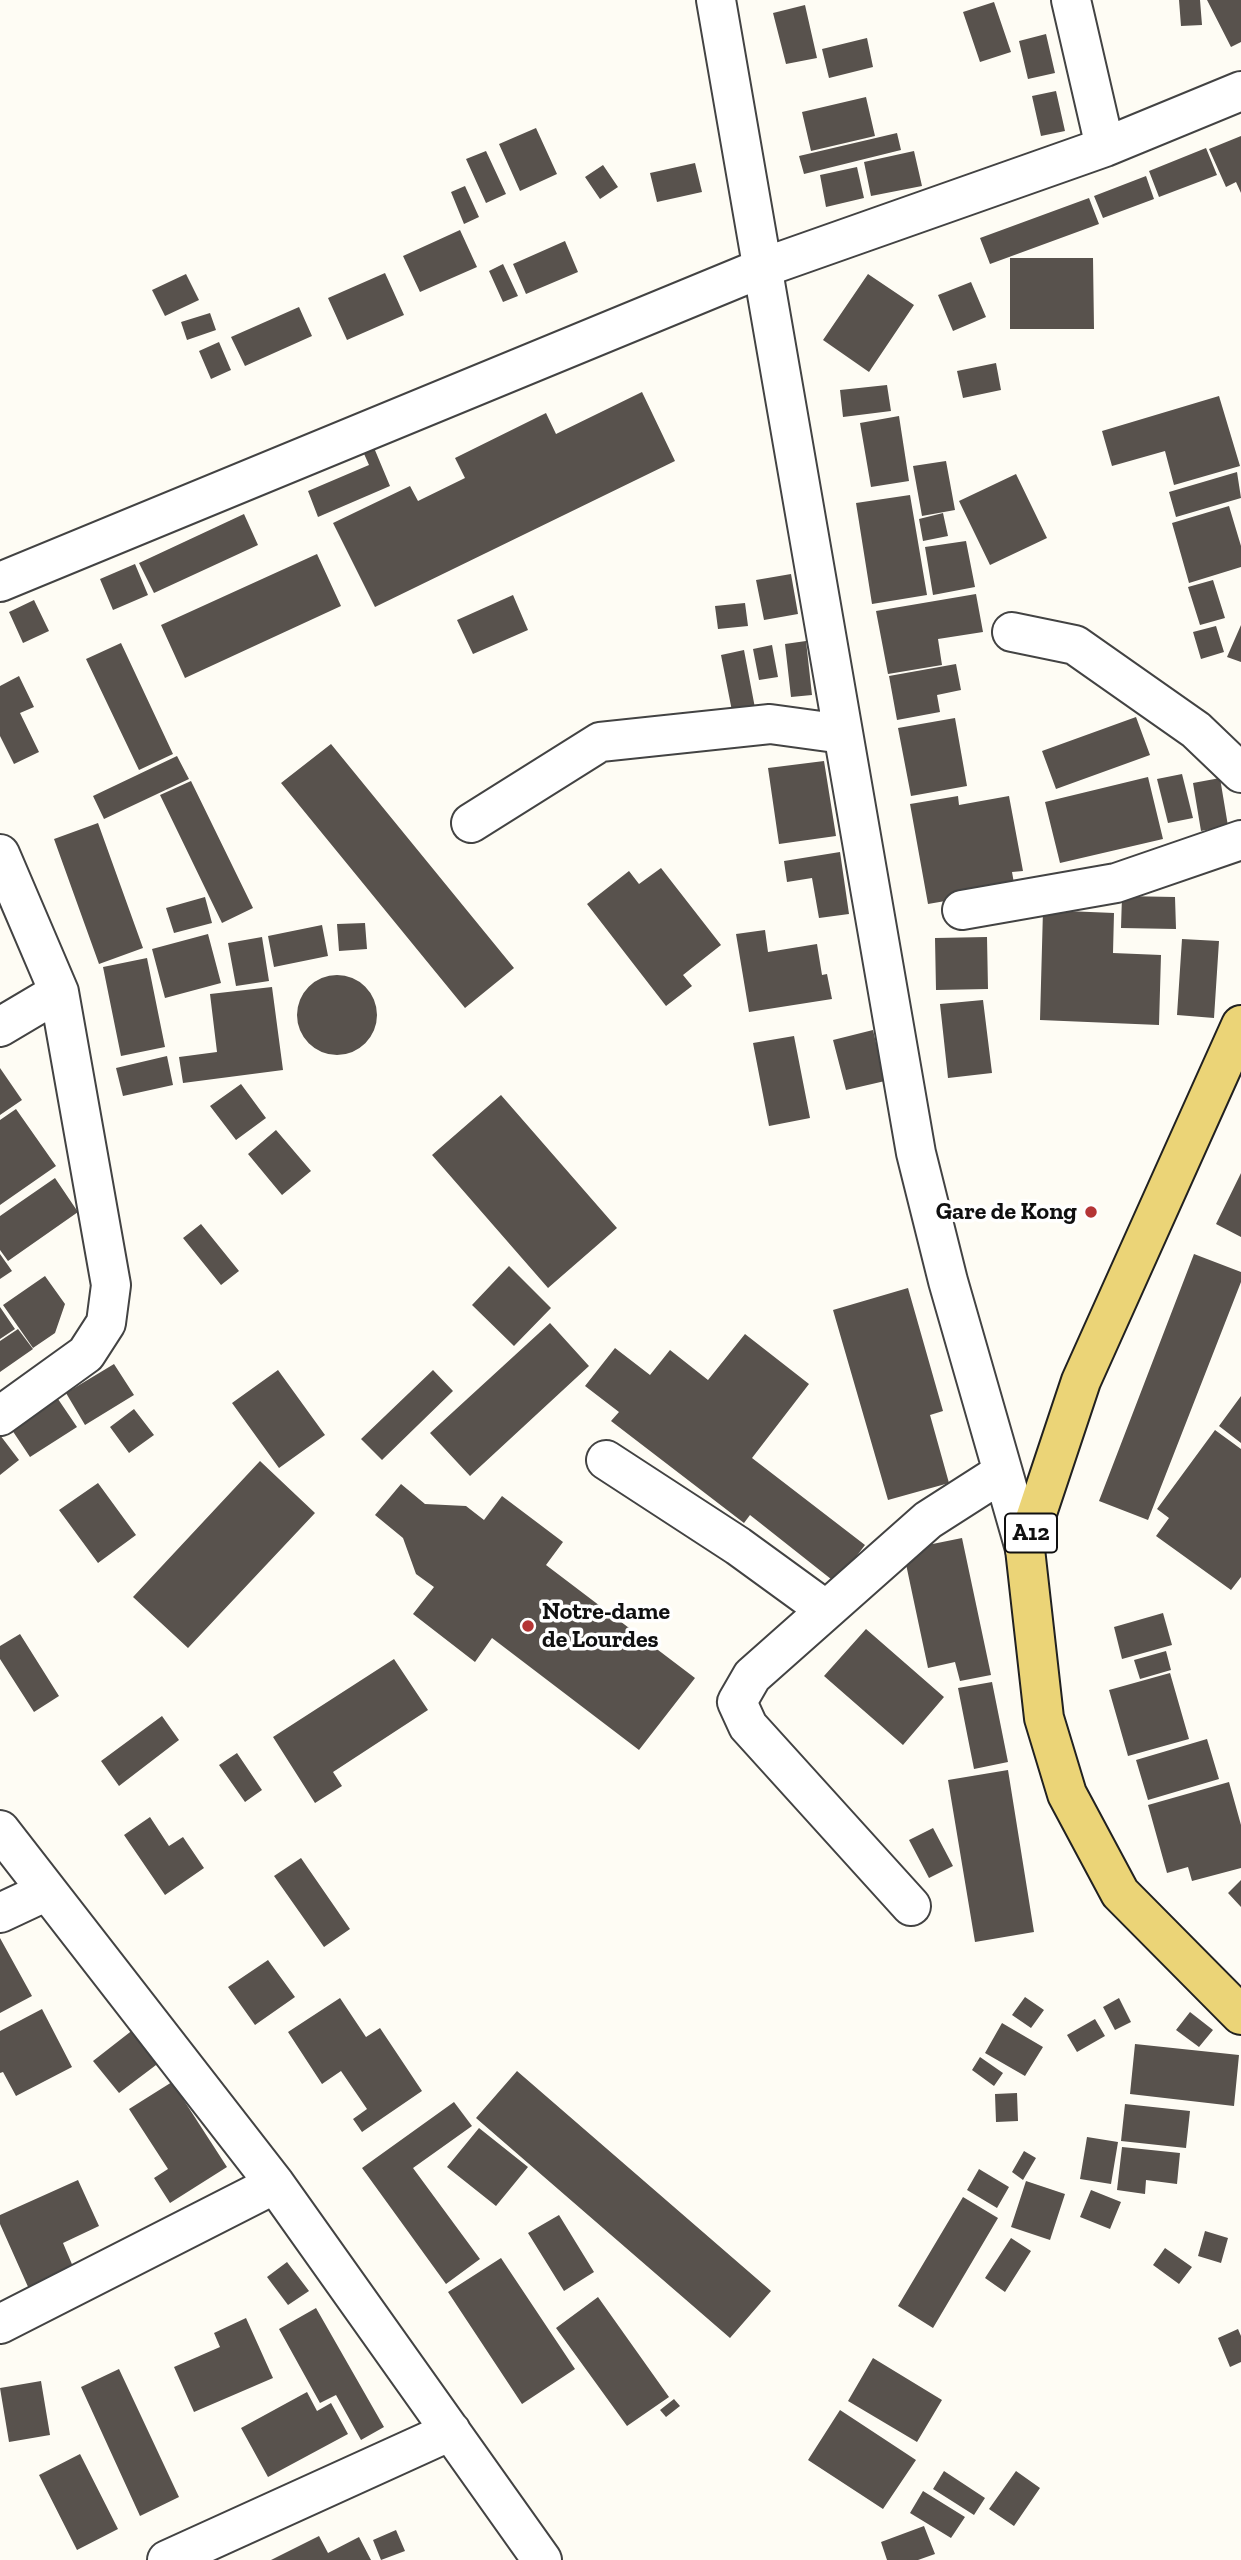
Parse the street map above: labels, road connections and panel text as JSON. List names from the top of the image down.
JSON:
{
  "streets": {
    "main road": ["A12"]
  },
  "places": ["Gare de Kong", "Notre-dame de Lourdes"]
}
